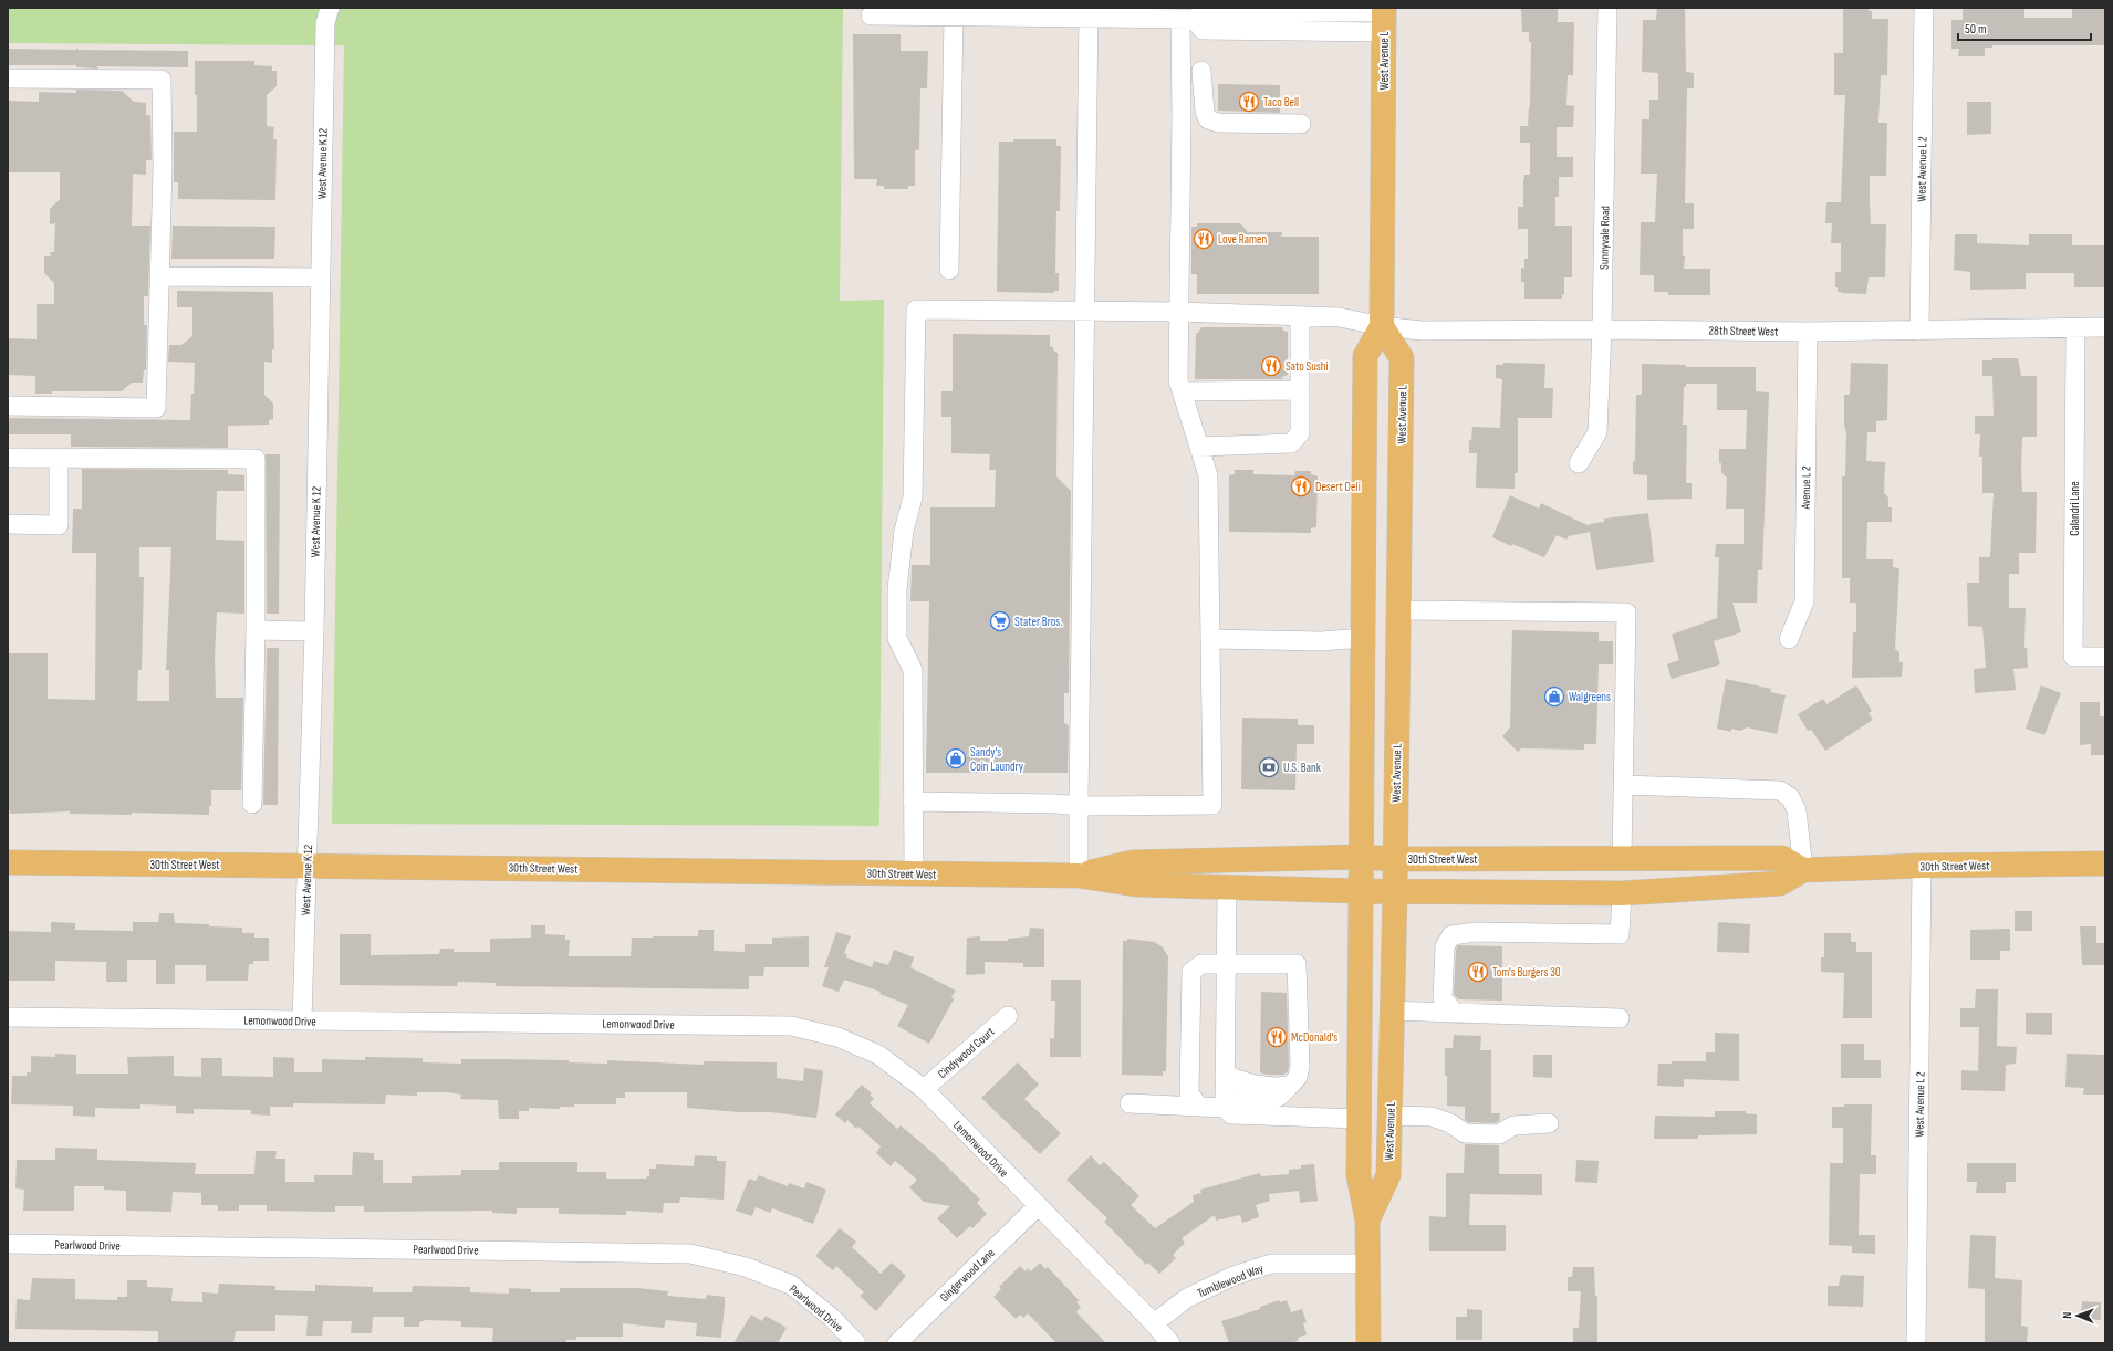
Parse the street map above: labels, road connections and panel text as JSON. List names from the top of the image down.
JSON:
{
  "streets": {
    "main road": ["West Avenue L", "30th Street West"],
    "street": [
      "West Avenue K 12",
      "West Avenue L 2",
      "Sunnyvale Road",
      "28th Street West",
      "Avenue L 2",
      "Calandri Lane",
      "Lemonwood Drive",
      "Cindywood Court",
      "Pearlwood Drive",
      "Gingerwood Lane",
      "Tumblewood Way"
    ]
  },
  "crossings": [
    ["West Avenue L", "28th Street West"],
    ["West Avenue L", "30th Street West"],
    ["West Avenue L", "Tumblewood Way"],
    ["West Avenue K 12", "30th Street West"],
    ["West Avenue K 12", "Lemonwood Drive"],
    ["West Avenue L 2", "28th Street West"],
    ["West Avenue L 2", "30th Street West"],
    ["Sunnyvale Road", "28th Street West"],
    ["28th Street West", "Avenue L 2"],
    ["28th Street West", "Calandri Lane"],
    ["Lemonwood Drive", "Cindywood Court"],
    ["Lemonwood Drive", "Gingerwood Lane"],
    ["Lemonwood Drive", "Tumblewood Way"]
  ],
  "places": {
    "restaurant": [
      "Taco Bell",
      "Love Ramen",
      "Sato Sushi",
      "Desert Deli",
      "Tom's Burgers 30",
      "McDonald's"
    ],
    "supermarket": ["Stater Bros."],
    "shop": ["Walgreens", "Sandy's Coin Laundry"],
    "bank": ["U.S. Bank"]
  },
  "scale_bar": "50 m",
  "north": "left"
}
